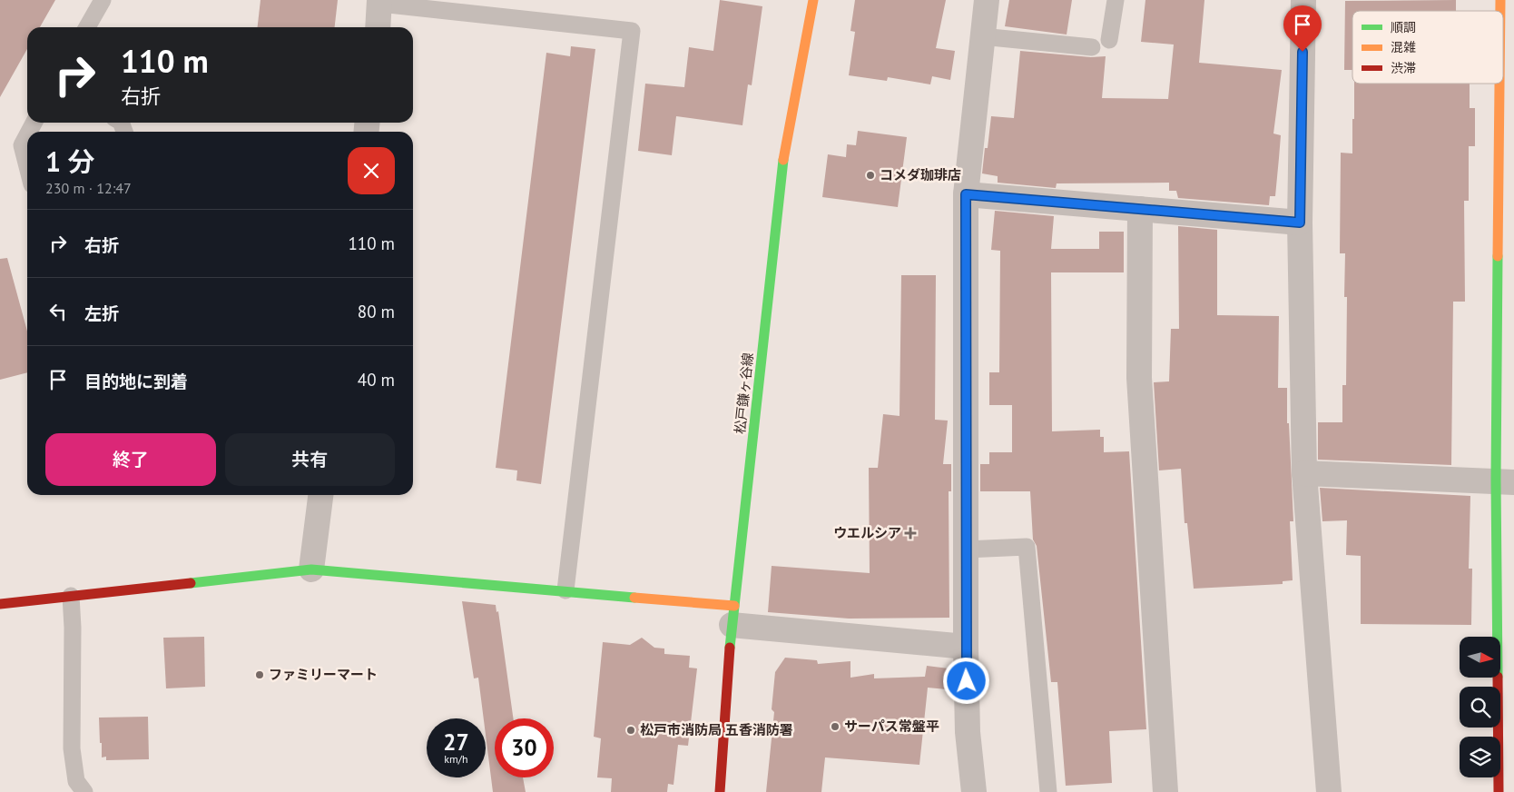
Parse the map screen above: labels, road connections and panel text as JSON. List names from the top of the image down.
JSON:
{
  "streets": {
    "street": ["松戸鎌ヶ谷線"]
  },
  "places": {
    "other": [
      "コメダ珈琲店",
      "ファミリーマート",
      "サーパス常盤平",
      "松戸市消防局 五香消防署"
    ],
    "health": ["ウエルシア"]
  },
  "legend": ["順調", "混雑", "渋滞"],
  "north": "right",
  "page": {
    "turn": ["110 m", "右折"],
    "heading": ["1 分", "230 m · 12:47"],
    "list": [
      {
        "name": "右折",
        "value": "110 m"
      },
      {
        "name": "左折",
        "value": "80 m"
      },
      {
        "name": "目的地に到着",
        "value": "40 m"
      }
    ],
    "buttons": ["終了", "共有"],
    "speed": "27 km/h",
    "limit": "30"
  }
}
